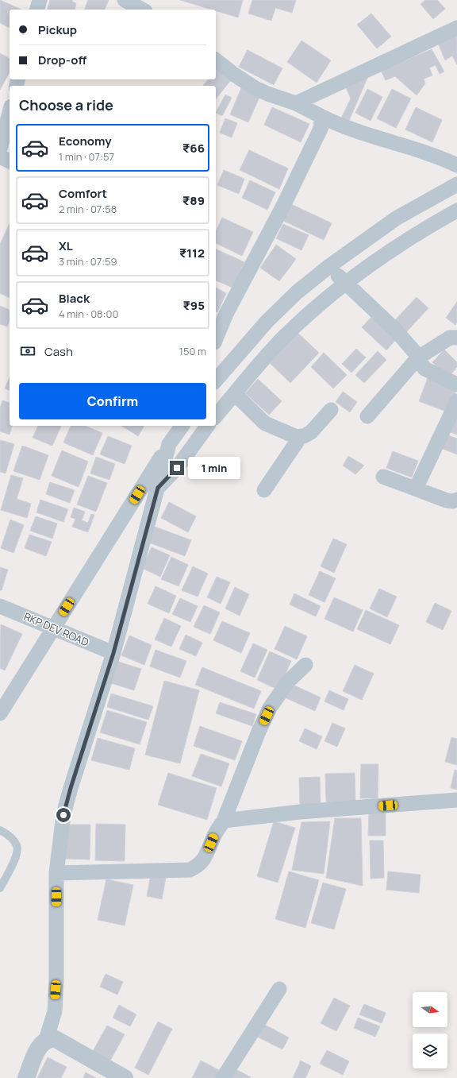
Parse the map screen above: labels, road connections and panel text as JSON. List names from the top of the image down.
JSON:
{
  "streets": {
    "street": ["RKP DEV ROAD"]
  },
  "north": "right",
  "page": {
    "banner": ["Pickup", "Drop-off"],
    "heading": "Choose a ride",
    "list": [
      {
        "name": "Economy",
        "note": "1 min · 07:57",
        "value": "₹66"
      },
      {
        "name": "Comfort",
        "note": "2 min · 07:58",
        "value": "₹89"
      },
      {
        "name": "XL",
        "note": "3 min · 07:59",
        "value": "₹112"
      },
      {
        "name": "Black",
        "note": "4 min · 08:00",
        "value": "₹95"
      }
    ],
    "pay": ["Cash", "150 m"],
    "buttons": "Confirm",
    "bubble": "1 min"
  }
}
